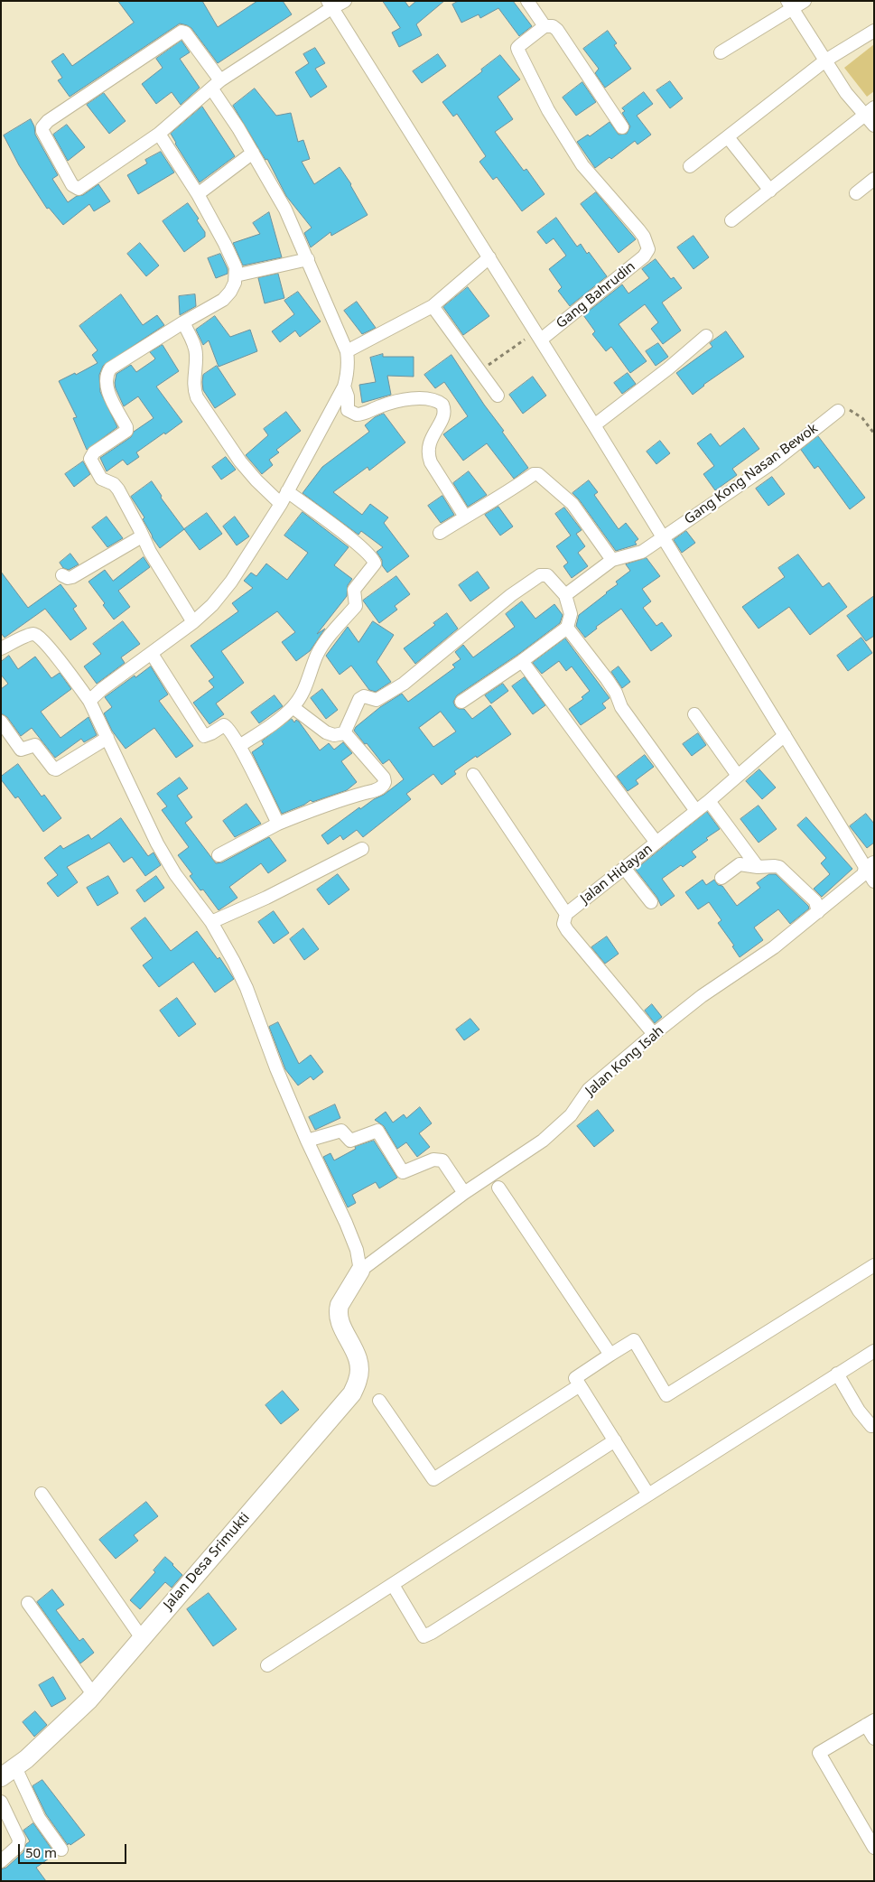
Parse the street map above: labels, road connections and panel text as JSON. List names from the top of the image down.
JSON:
{
  "streets": {
    "street": [
      "Gang Bahrudin",
      "Gang Kong Nasan Bewok",
      "Jalan Hidayan",
      "Jalan Kong Isah",
      "Jalan Desa Srimukti"
    ]
  },
  "crossings": [
    ["Jalan Kong Isah", "Jalan Desa Srimukti"]
  ],
  "scale_bar": "50 m"
}
